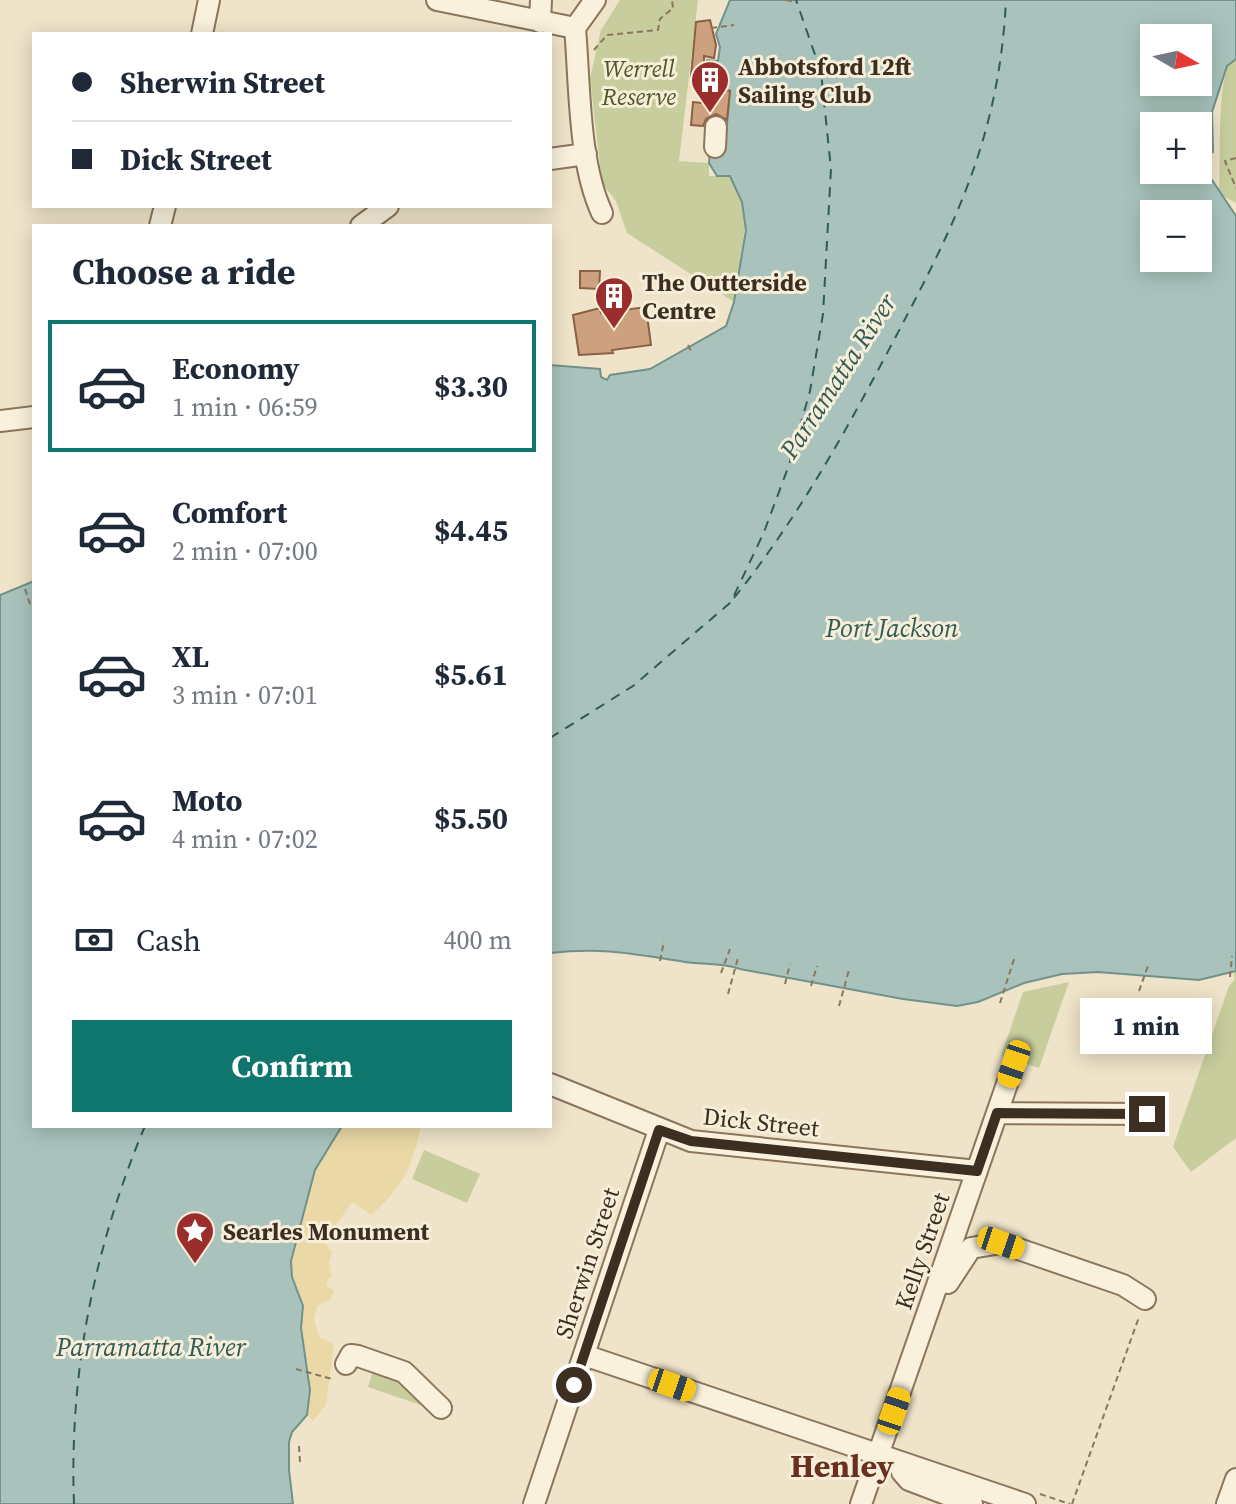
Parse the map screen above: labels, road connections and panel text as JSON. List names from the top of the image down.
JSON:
{
  "streets": {
    "street": ["Dick Street", "Kelly Street", "Sherwin Street"]
  },
  "crossings": [
    ["Dick Street", "Kelly Street"],
    ["Dick Street", "Sherwin Street"]
  ],
  "districts": ["Henley"],
  "water": ["Parramatta River", "Port Jackson"],
  "parks": ["Werrell Reserve"],
  "places": {
    "building": ["Abbotsford 12ft Sailing Club", "The Outterside Centre"],
    "place": ["Searles Monument"]
  },
  "north": "right",
  "page": {
    "map_buttons": ["+", "−"],
    "banner": ["Sherwin Street", "Dick Street"],
    "heading": "Choose a ride",
    "list": [
      {
        "name": "Economy",
        "note": "1 min · 06:59",
        "value": "$3.30"
      },
      {
        "name": "Comfort",
        "note": "2 min · 07:00",
        "value": "$4.45"
      },
      {
        "name": "XL",
        "note": "3 min · 07:01",
        "value": "$5.61"
      },
      {
        "name": "Moto",
        "note": "4 min · 07:02",
        "value": "$5.50"
      }
    ],
    "pay": ["Cash", "400 m"],
    "bubble": "1 min",
    "buttons": "Confirm"
  }
}
